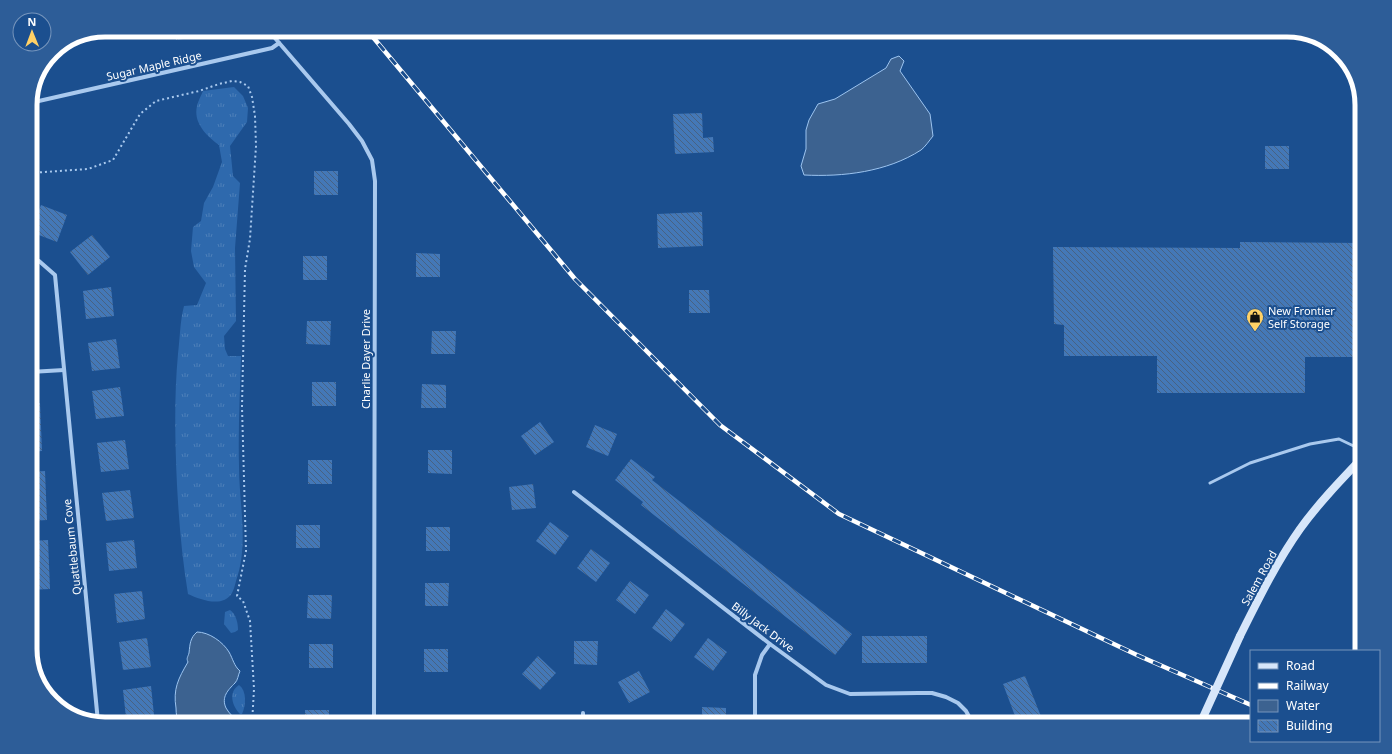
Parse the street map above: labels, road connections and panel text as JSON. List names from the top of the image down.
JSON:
{
  "streets": {
    "main road": ["Salem Road"],
    "street": [
      "Sugar Maple Ridge",
      "Charlie Dayer Drive",
      "Quattlebaum Cove",
      "Billy Jack Drive"
    ]
  },
  "crossings": [
    ["Sugar Maple Ridge", "Charlie Dayer Drive"]
  ],
  "places": {
    "shop": ["New Frontier Self Storage"]
  },
  "legend": [
    "Road",
    "Railway",
    "Water",
    "Building"
  ],
  "north": "top"
}
